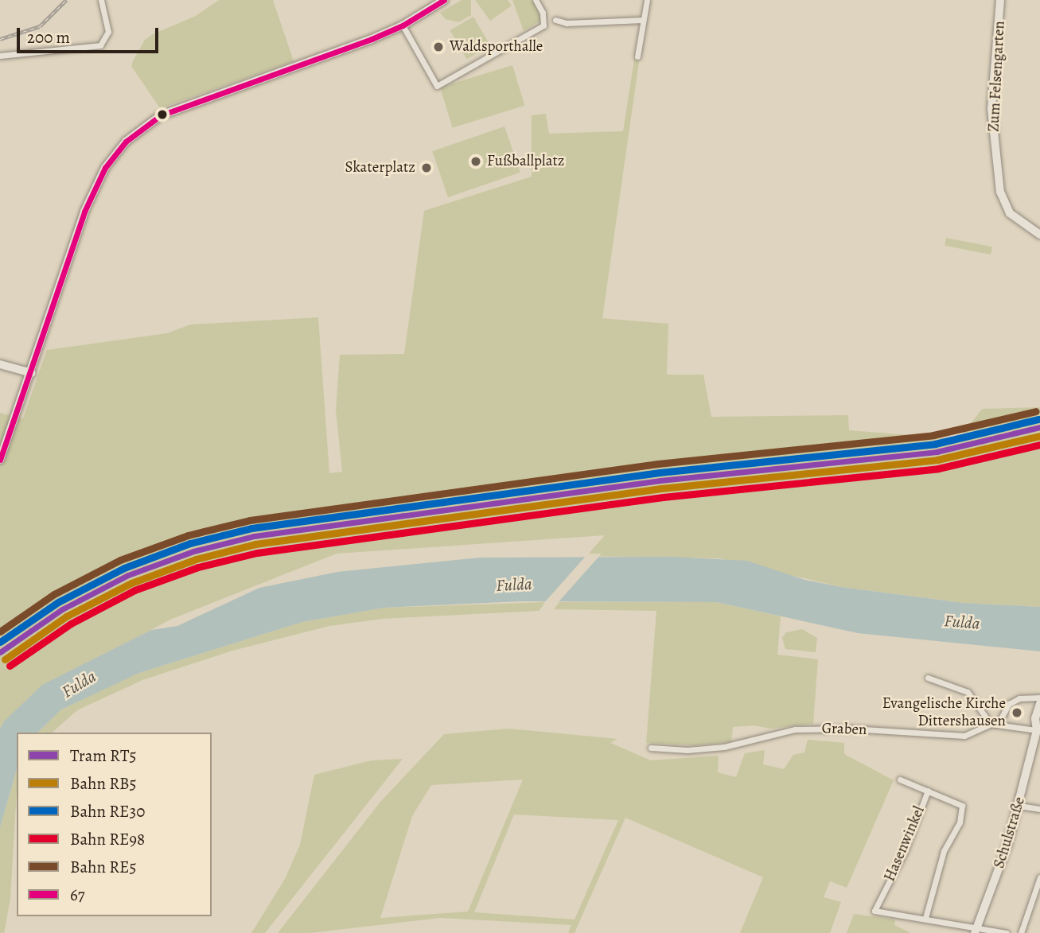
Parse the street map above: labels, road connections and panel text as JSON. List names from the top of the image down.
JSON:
{
  "streets": {
    "street": [
      "Zum Felsengarten",
      "Graben",
      "Schulstraße",
      "Hasenwinkel"
    ]
  },
  "crossings": [
    ["Schulstraße", "Hasenwinkel"]
  ],
  "water": ["Fulda"],
  "places": [
    "Waldsporthalle",
    "Fußballplatz",
    "Skaterplatz",
    "Evangelische Kirche Dittershausen"
  ],
  "lines": [
    "transit line 67",
    "rail line RE5",
    "rail line RE30",
    "tram line RT5",
    "rail line RB5",
    "rail line RE98"
  ],
  "legend": [
    "Tram RT5",
    "Bahn RB5",
    "Bahn RE30",
    "Bahn RE98",
    "Bahn RE5",
    "67"
  ],
  "scale_bar": "200 m"
}
